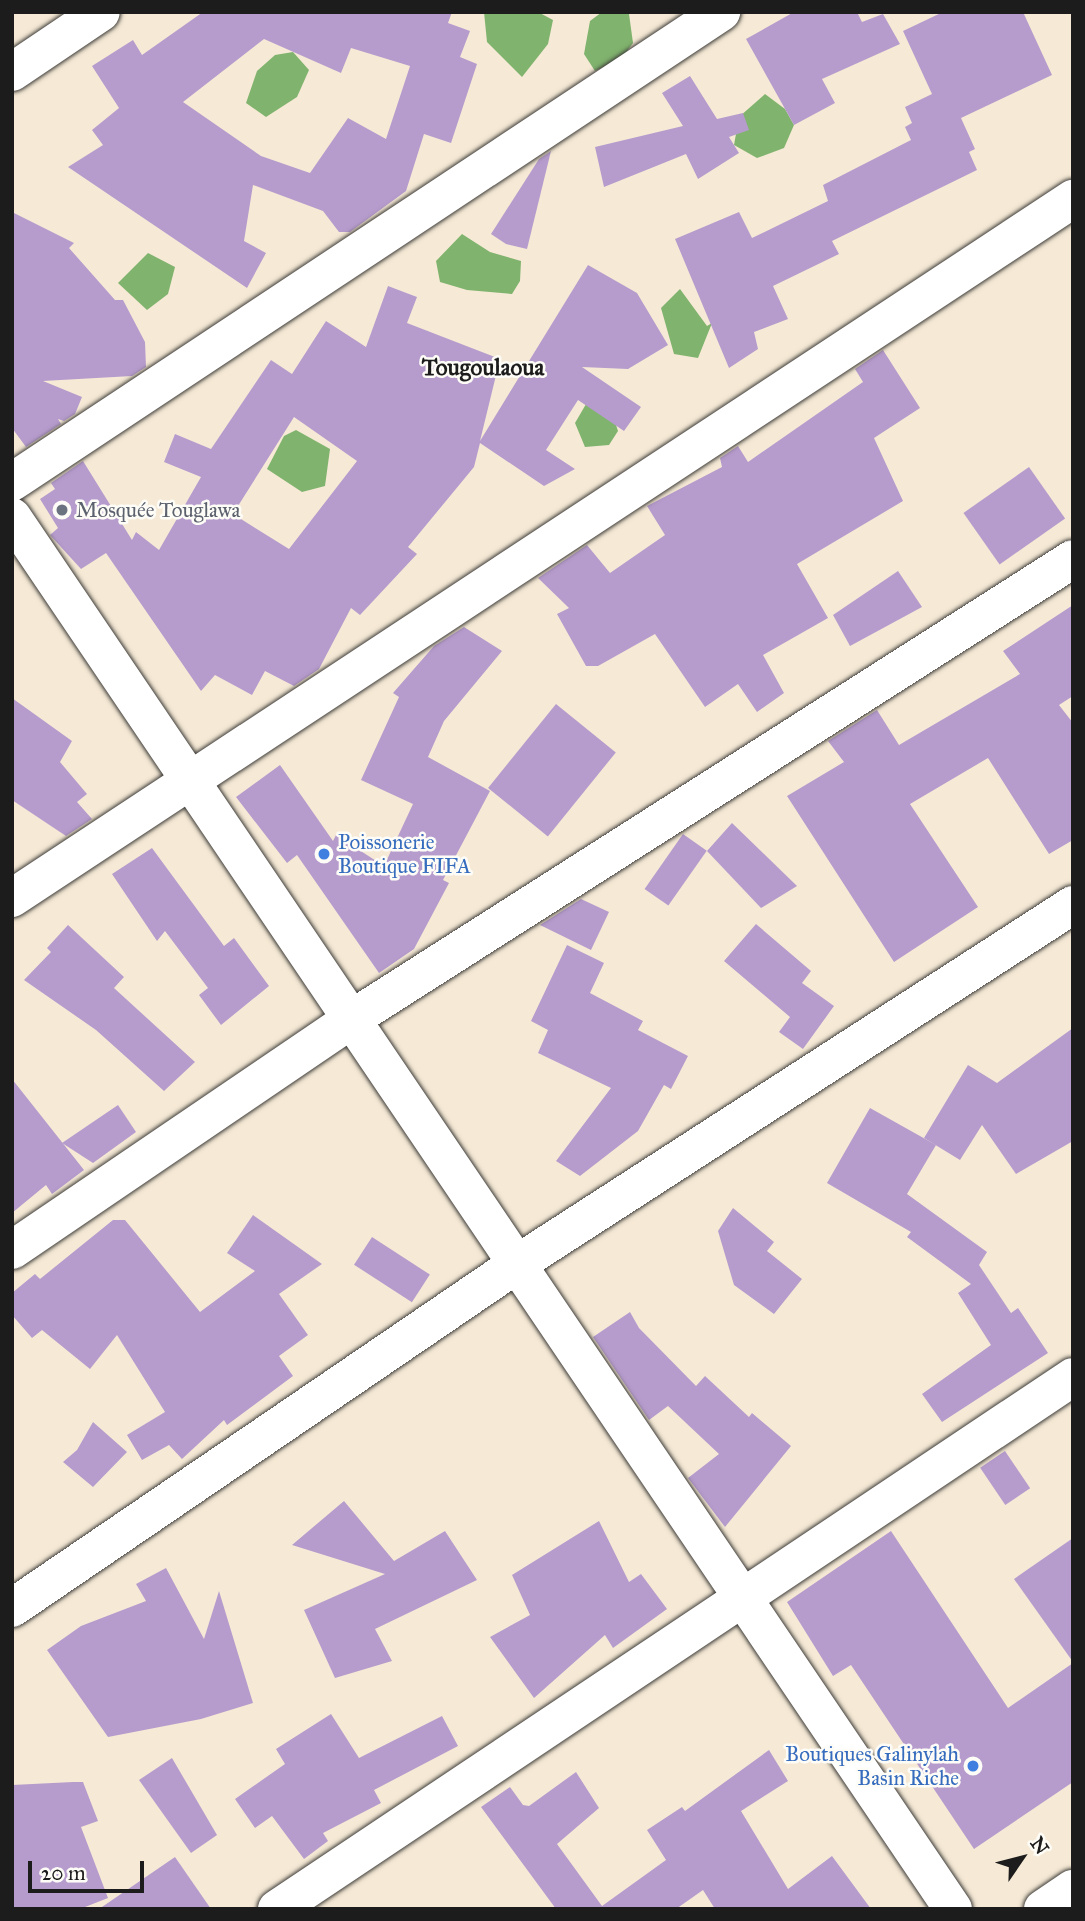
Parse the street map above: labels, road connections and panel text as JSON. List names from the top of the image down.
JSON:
{
  "districts": ["Tougoulaoua"],
  "places": ["Mosquée Touglawa", "Poissonerie Boutique FIFA", "Boutiques Galinylah Basin Riche"],
  "scale_bar": "20 m",
  "north": "top right"
}
